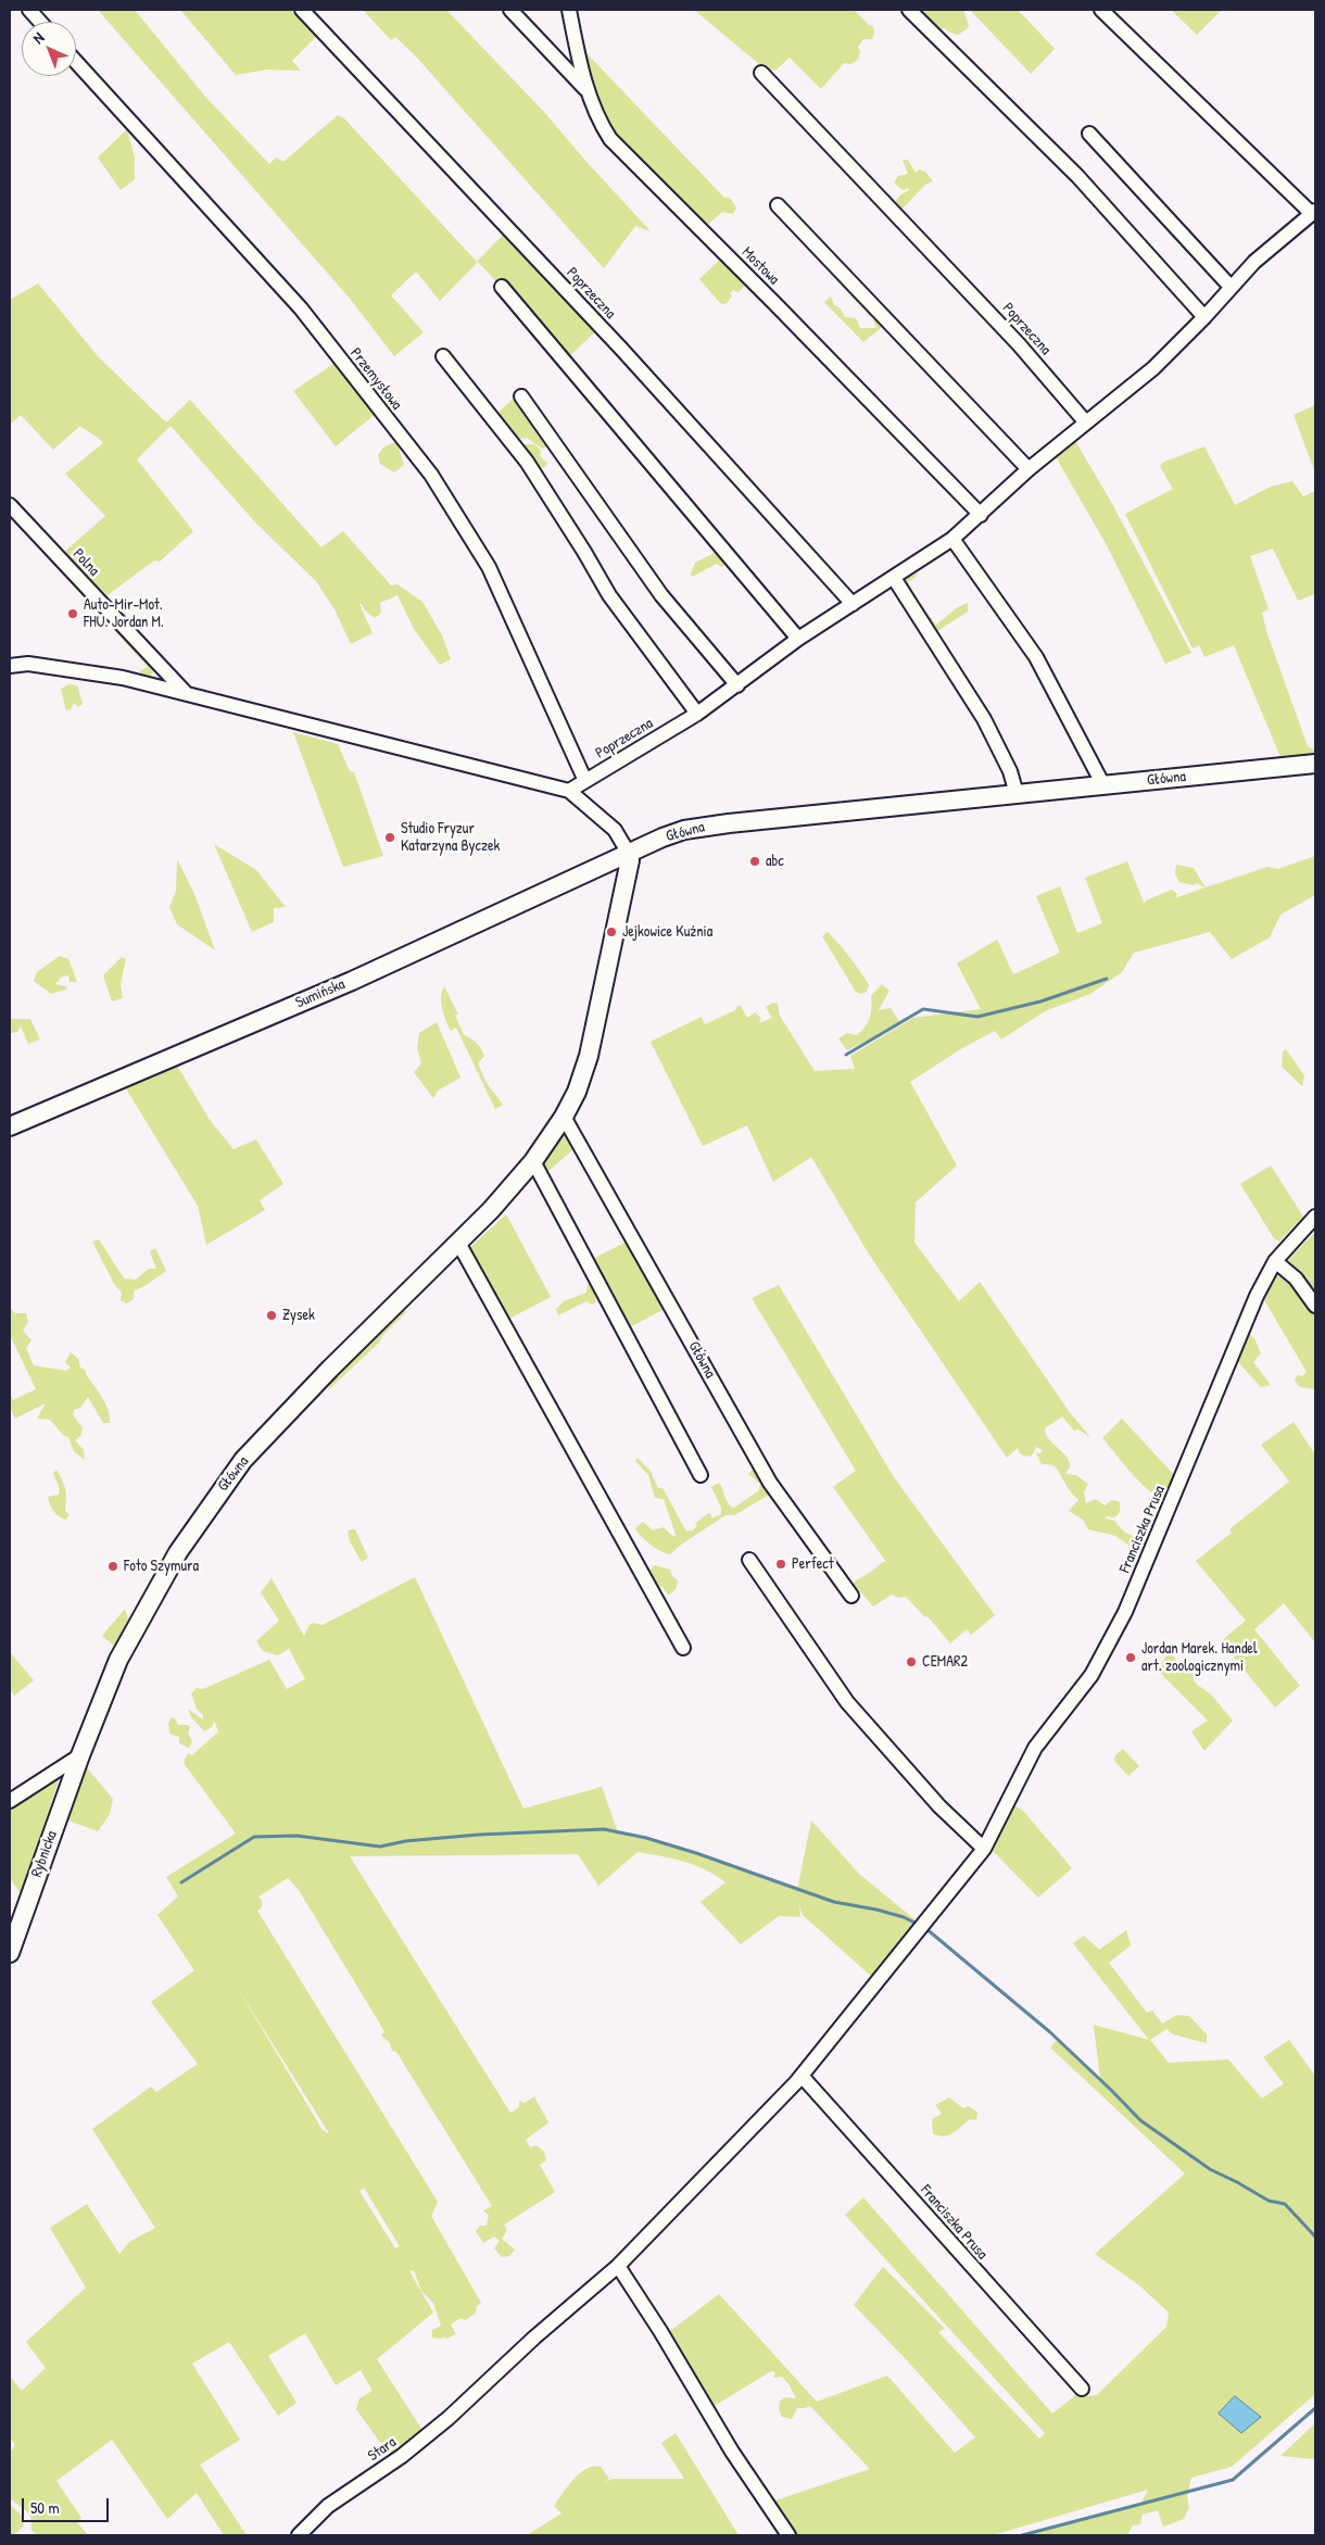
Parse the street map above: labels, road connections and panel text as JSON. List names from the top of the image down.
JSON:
{
  "streets": {
    "street": [
      "Mostowa",
      "Poprzeczna",
      "Przemysłowa",
      "Polna",
      "Główna",
      "Sumińska",
      "Franciszka Prusa",
      "Rybnicka",
      "Stara"
    ]
  },
  "crossings": [
    ["Mostowa", "Poprzeczna"],
    ["Poprzeczna", "Przemysłowa"],
    ["Główna", "Sumińska"],
    ["Główna", "Rybnicka"],
    ["Franciszka Prusa", "Stara"]
  ],
  "places": [
    "Auto-Mir-Mot. FHU. Jordan M.",
    "Studio Fryzur Katarzyna Byczek",
    "abc",
    "Jejkowice Kuźnia",
    "Zysek",
    "Perfect",
    "Foto Szymura",
    "Jordan Marek. Handel art. zoologicznymi",
    "CEMAR2"
  ],
  "scale_bar": "50 m",
  "north": "top left"
}
